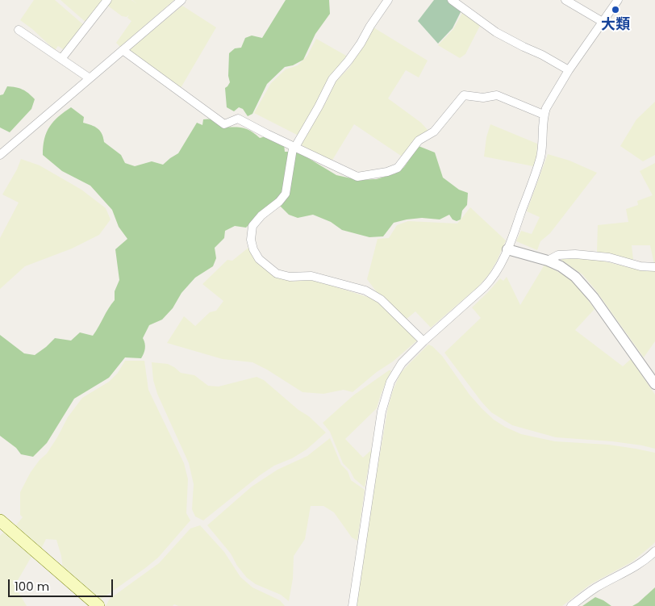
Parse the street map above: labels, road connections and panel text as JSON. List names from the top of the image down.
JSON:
{
  "places": ["大類"],
  "scale_bar": "100 m"
}
